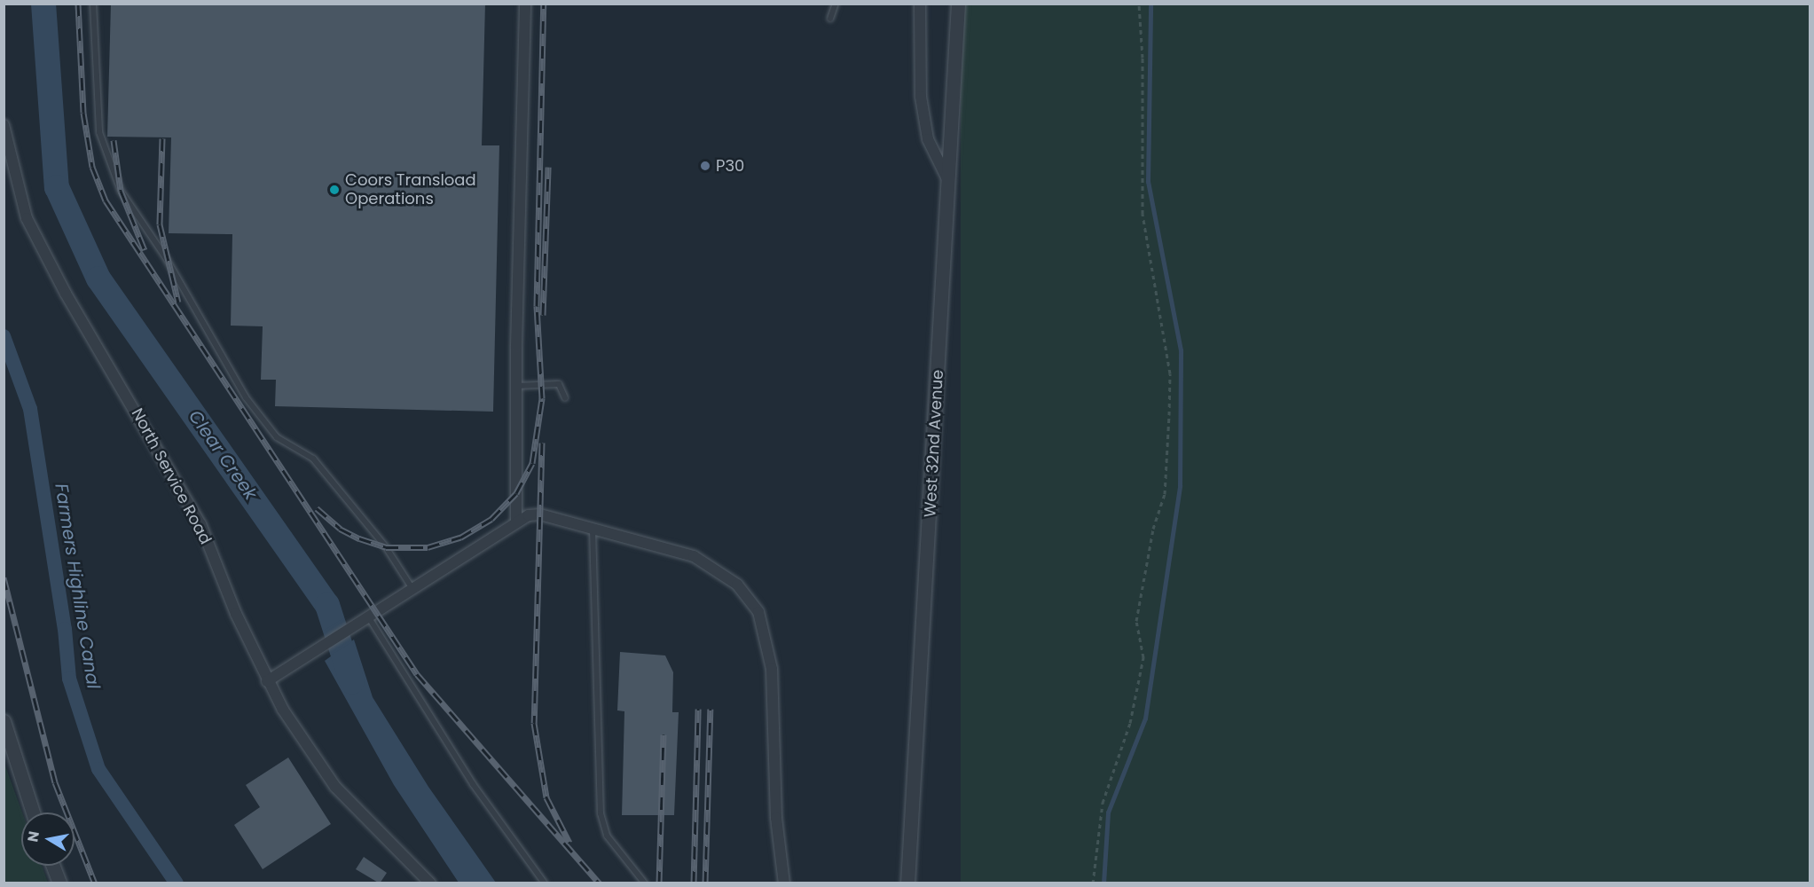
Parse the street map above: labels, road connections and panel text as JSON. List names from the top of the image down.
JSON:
{
  "streets": {
    "street": ["West 32nd Avenue", "North Service Road"]
  },
  "water": ["Clear Creek", "Farmers Highline Canal"],
  "places": ["P30", "Coors Transload Operations"],
  "north": "left"
}
